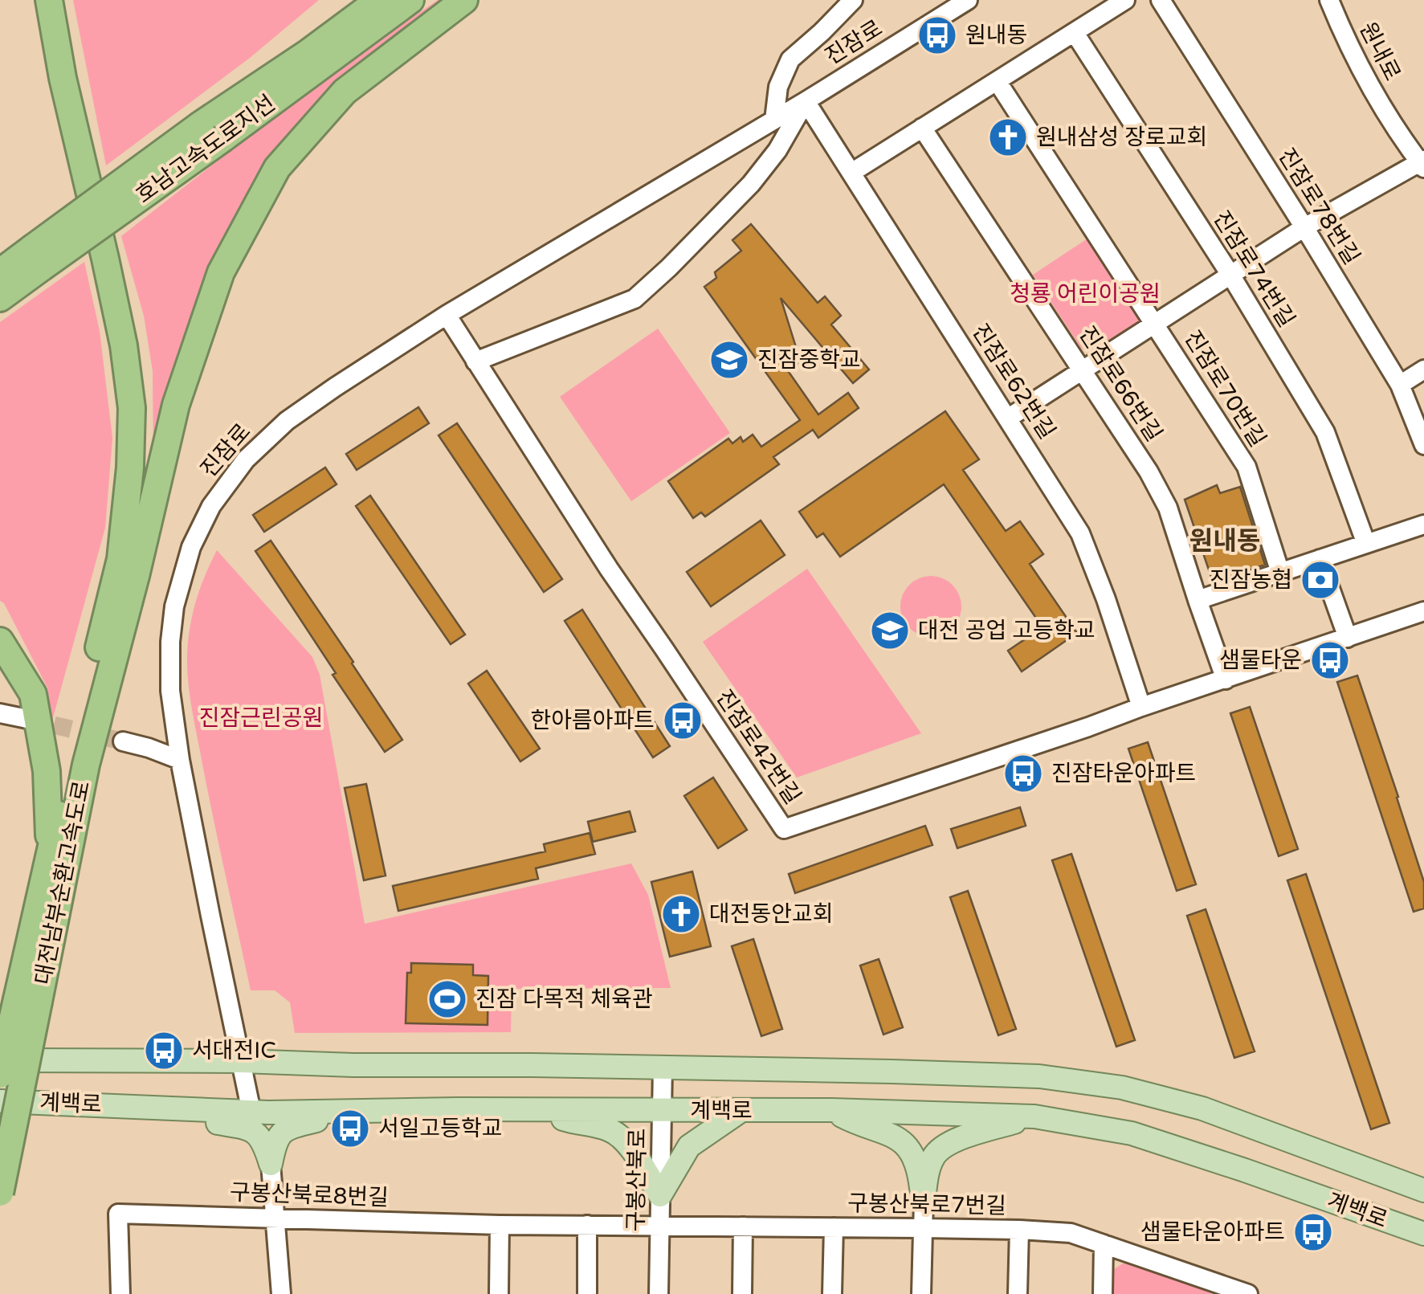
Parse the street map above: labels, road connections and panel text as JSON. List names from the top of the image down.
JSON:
{
  "streets": {
    "highway": ["호남고속도로지선", "대전남부순환고속도로"],
    "main road": ["계백로"],
    "street": [
      "진잠로",
      "원내로",
      "진잠로78번길",
      "진잠로74번길",
      "진잠로62번길",
      "진잠로66번길",
      "진잠로70번길",
      "진잠로42번길",
      "구봉산북로",
      "구봉산북로8번길",
      "구봉산북로7번길"
    ]
  },
  "crossings": [
    ["진잠로", "진잠로62번길"],
    ["진잠로", "진잠로42번길"],
    ["진잠로", "계백로"],
    ["원내로", "진잠로78번길"],
    ["원내로", "진잠로74번길"],
    ["원내로", "진잠로62번길"],
    ["원내로", "진잠로66번길"],
    ["원내로", "진잠로70번길"],
    ["진잠로62번길", "진잠로42번길"],
    ["진잠로66번길", "진잠로42번길"],
    ["계백로", "구봉산북로"],
    ["구봉산북로", "구봉산북로8번길"],
    ["구봉산북로", "구봉산북로7번길"],
    ["구봉산북로8번길", "구봉산북로7번길"]
  ],
  "districts": ["원내동"],
  "parks": ["청룡 어린이공원", "진잠근린공원"],
  "places": {
    "bus stop": [
      "원내동",
      "샘물타운",
      "한아름아파트",
      "진잠타운아파트",
      "서대전IC",
      "서일고등학교",
      "샘물타운아파트"
    ],
    "church": ["원내삼성 장로교회", "대전동안교회"],
    "school or university": ["진잠중학교", "대전 공업 고등학교"],
    "bank": ["진잠농협"],
    "sports": ["진잠 다목적 체육관"]
  }
}
